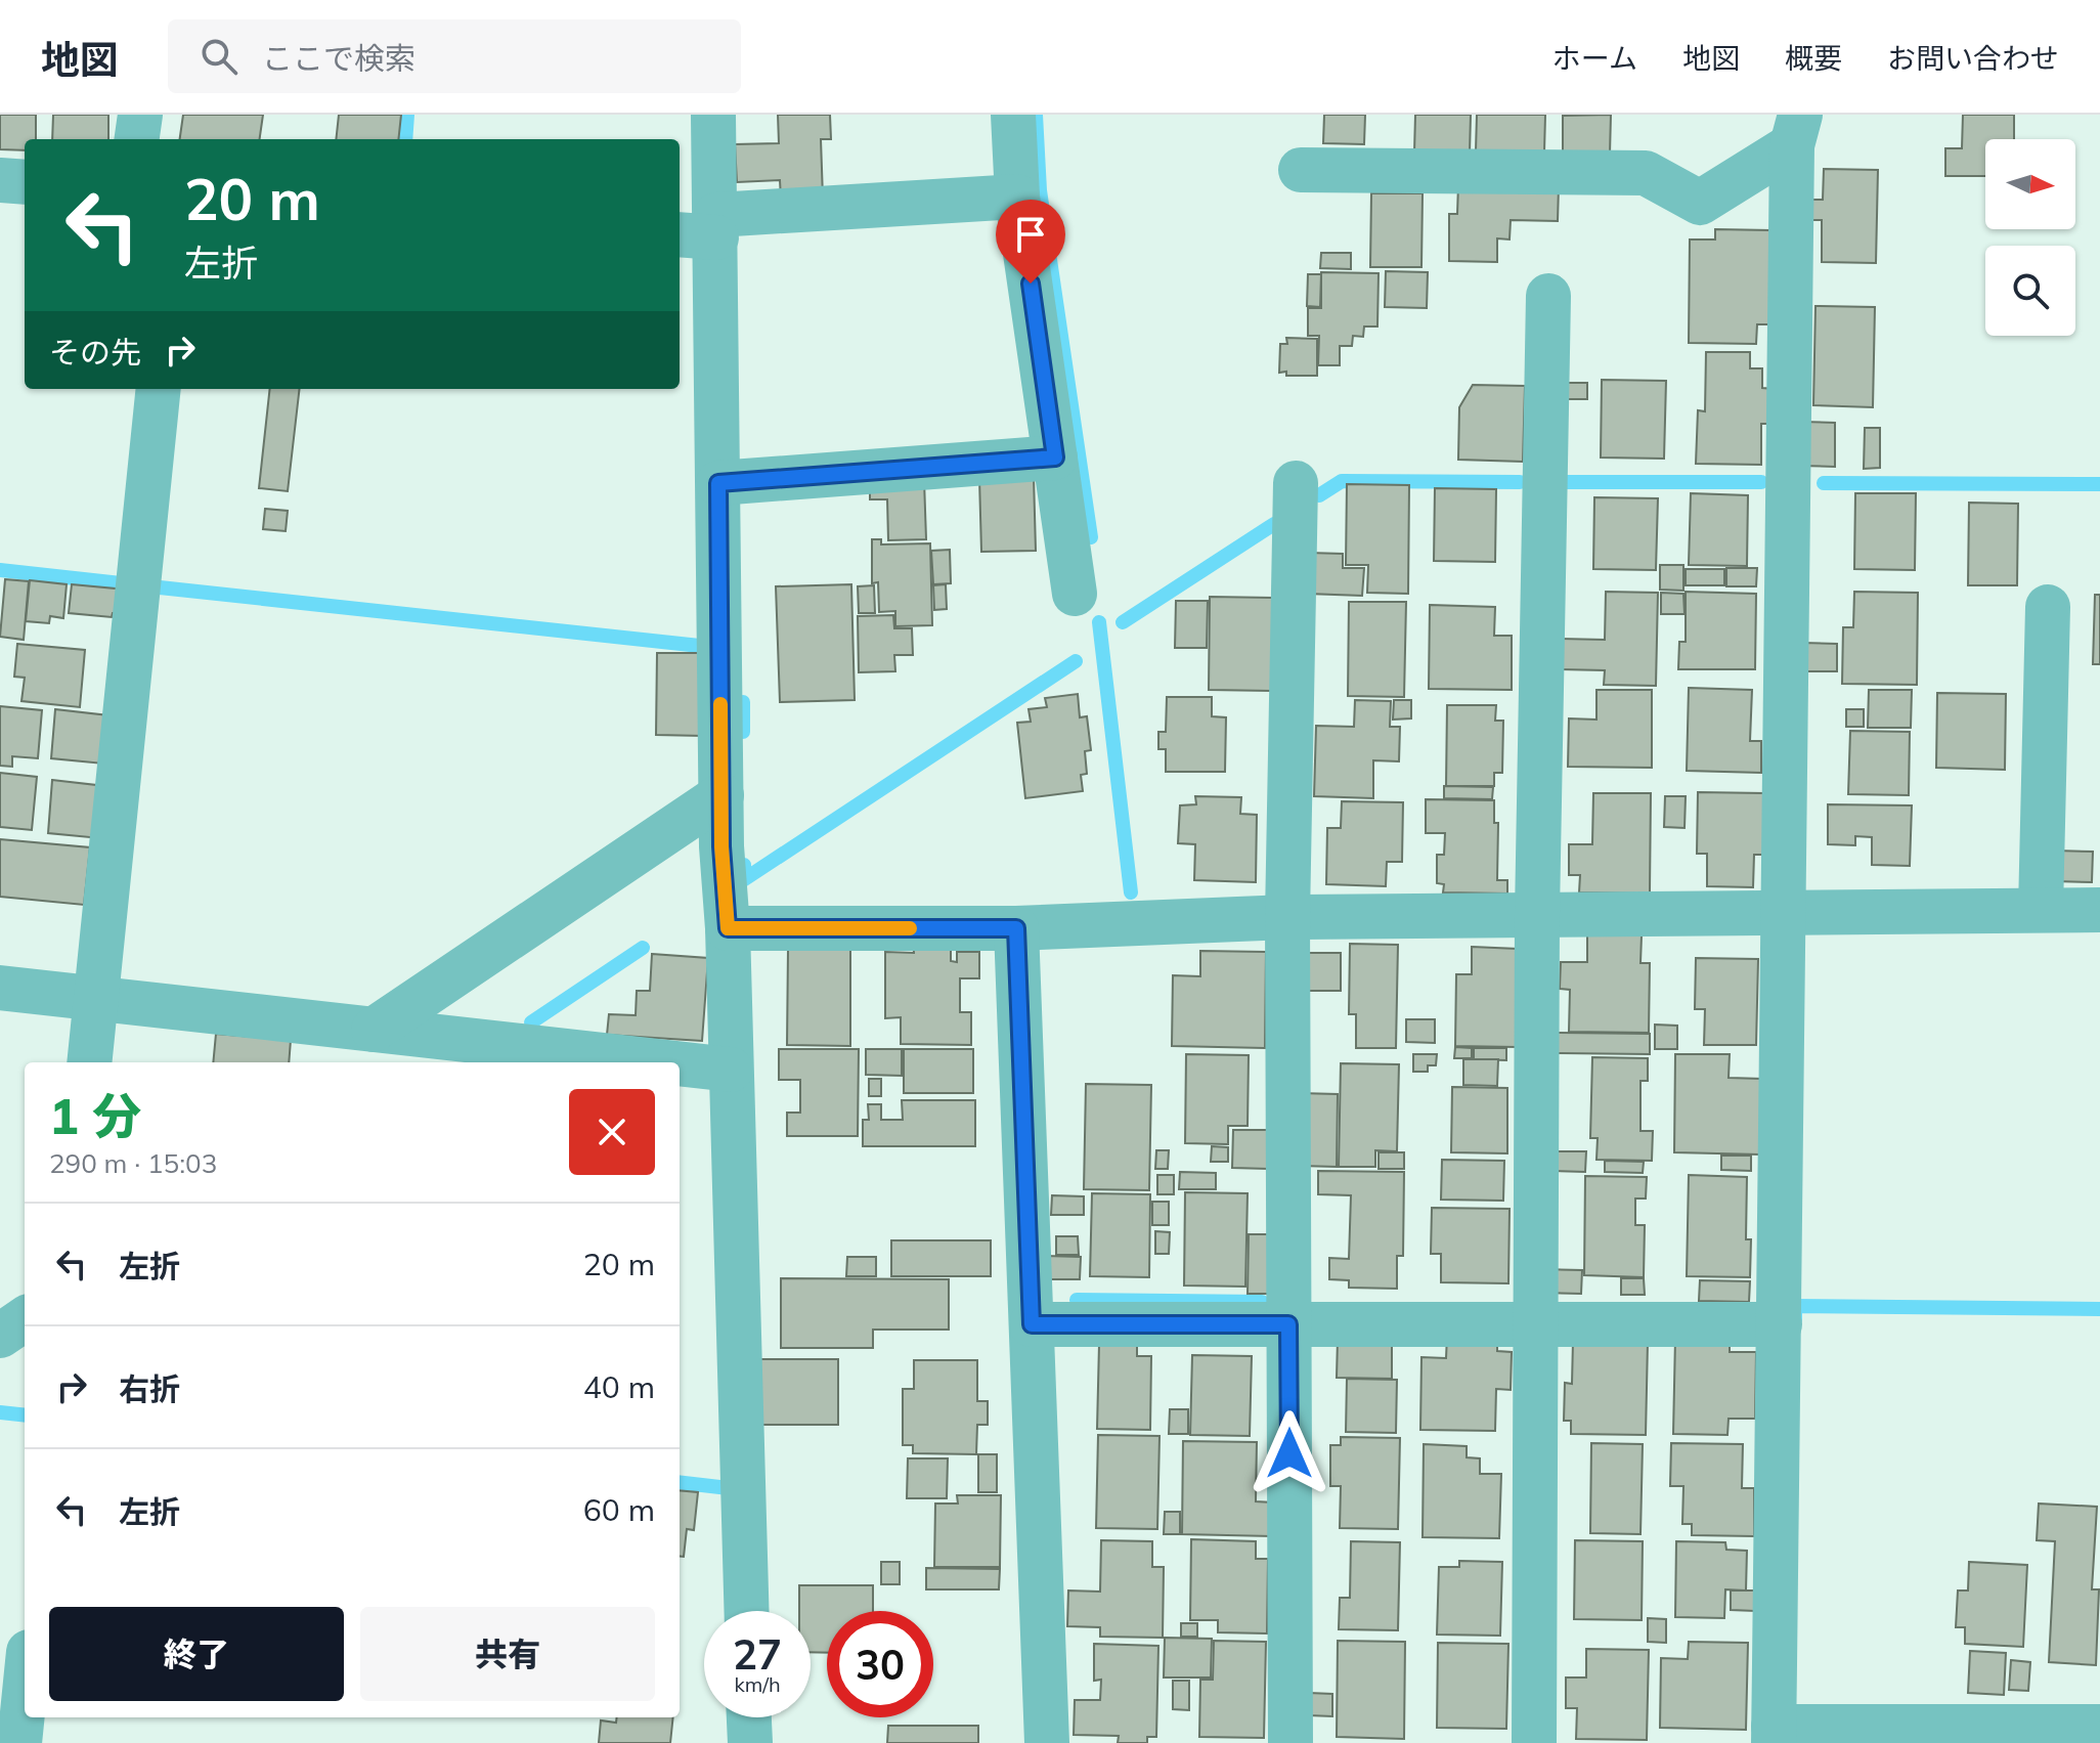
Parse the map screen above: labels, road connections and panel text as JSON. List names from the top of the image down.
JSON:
{
  "north": "right",
  "page": {
    "header": "地図",
    "search": "ここで検索",
    "nav": [
      "ホーム",
      "地図",
      "概要",
      "お問い合わせ"
    ],
    "turn": ["20 m", "左折"],
    "then": "その先",
    "heading": ["1 分", "290 m · 15:03"],
    "list": [
      {
        "name": "左折",
        "value": "20 m"
      },
      {
        "name": "右折",
        "value": "40 m"
      },
      {
        "name": "左折",
        "value": "60 m"
      }
    ],
    "buttons": ["終了", "共有"],
    "speed": "27 km/h",
    "limit": "30"
  }
}
